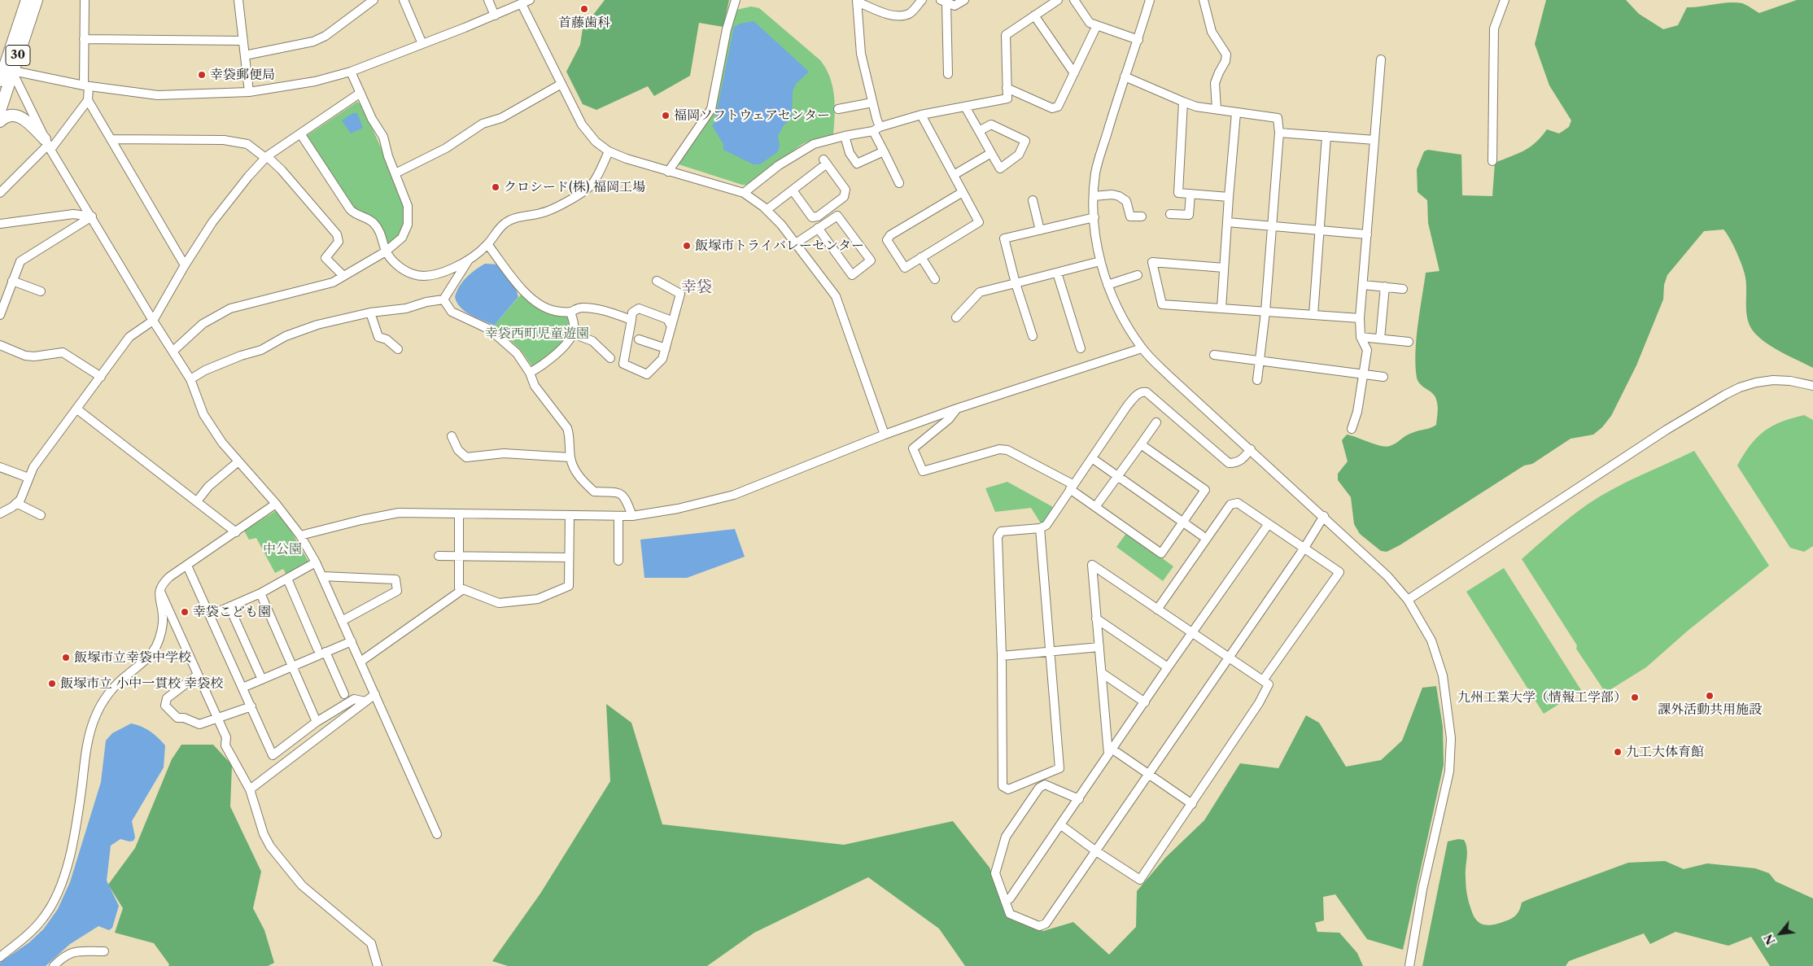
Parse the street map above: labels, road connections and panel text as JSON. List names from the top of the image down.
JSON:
{
  "streets": {
    "main road": ["30"]
  },
  "districts": ["幸袋"],
  "parks": ["幸袋西町児童遊園", "中公園"],
  "places": [
    "首藤歯科",
    "幸袋郵便局",
    "福岡ソフトウェアセンター",
    "クロシード(株) 福岡工場",
    "飯塚市トライバレーセンター",
    "幸袋こども園",
    "飯塚市立幸袋中学校",
    "飯塚市立 小中一貫校 幸袋校",
    "課外活動共用施設",
    "九州工業大学（情報工学部）",
    "九工大体育館"
  ],
  "north": "bottom left"
}
